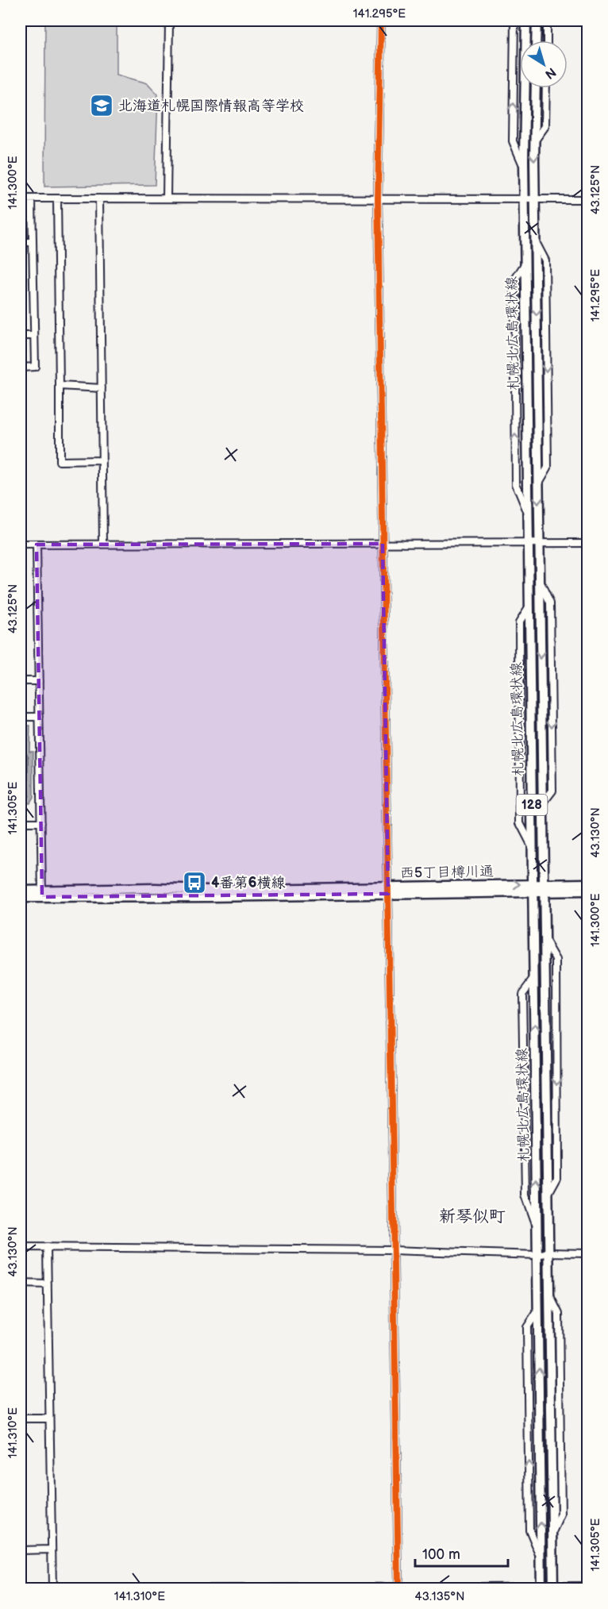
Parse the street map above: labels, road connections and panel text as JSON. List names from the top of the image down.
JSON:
{
  "streets": {
    "main road": ["札幌北広島環状線", "128", "西5丁目樽川通"]
  },
  "crossings": [
    ["札幌北広島環状線", "西5丁目樽川通"]
  ],
  "districts": ["新琴似町"],
  "places": {
    "school or university": ["北海道札幌国際情報高等学校"],
    "bus stop": ["4番第6横線"]
  },
  "scale_bar": "100 m",
  "north": "bottom right",
  "coordinates": [
    "141.295°E",
    "141.300°E",
    "43.125°N",
    "141.305°E",
    "43.130°N",
    "141.310°E",
    "43.135°N"
  ]
}
